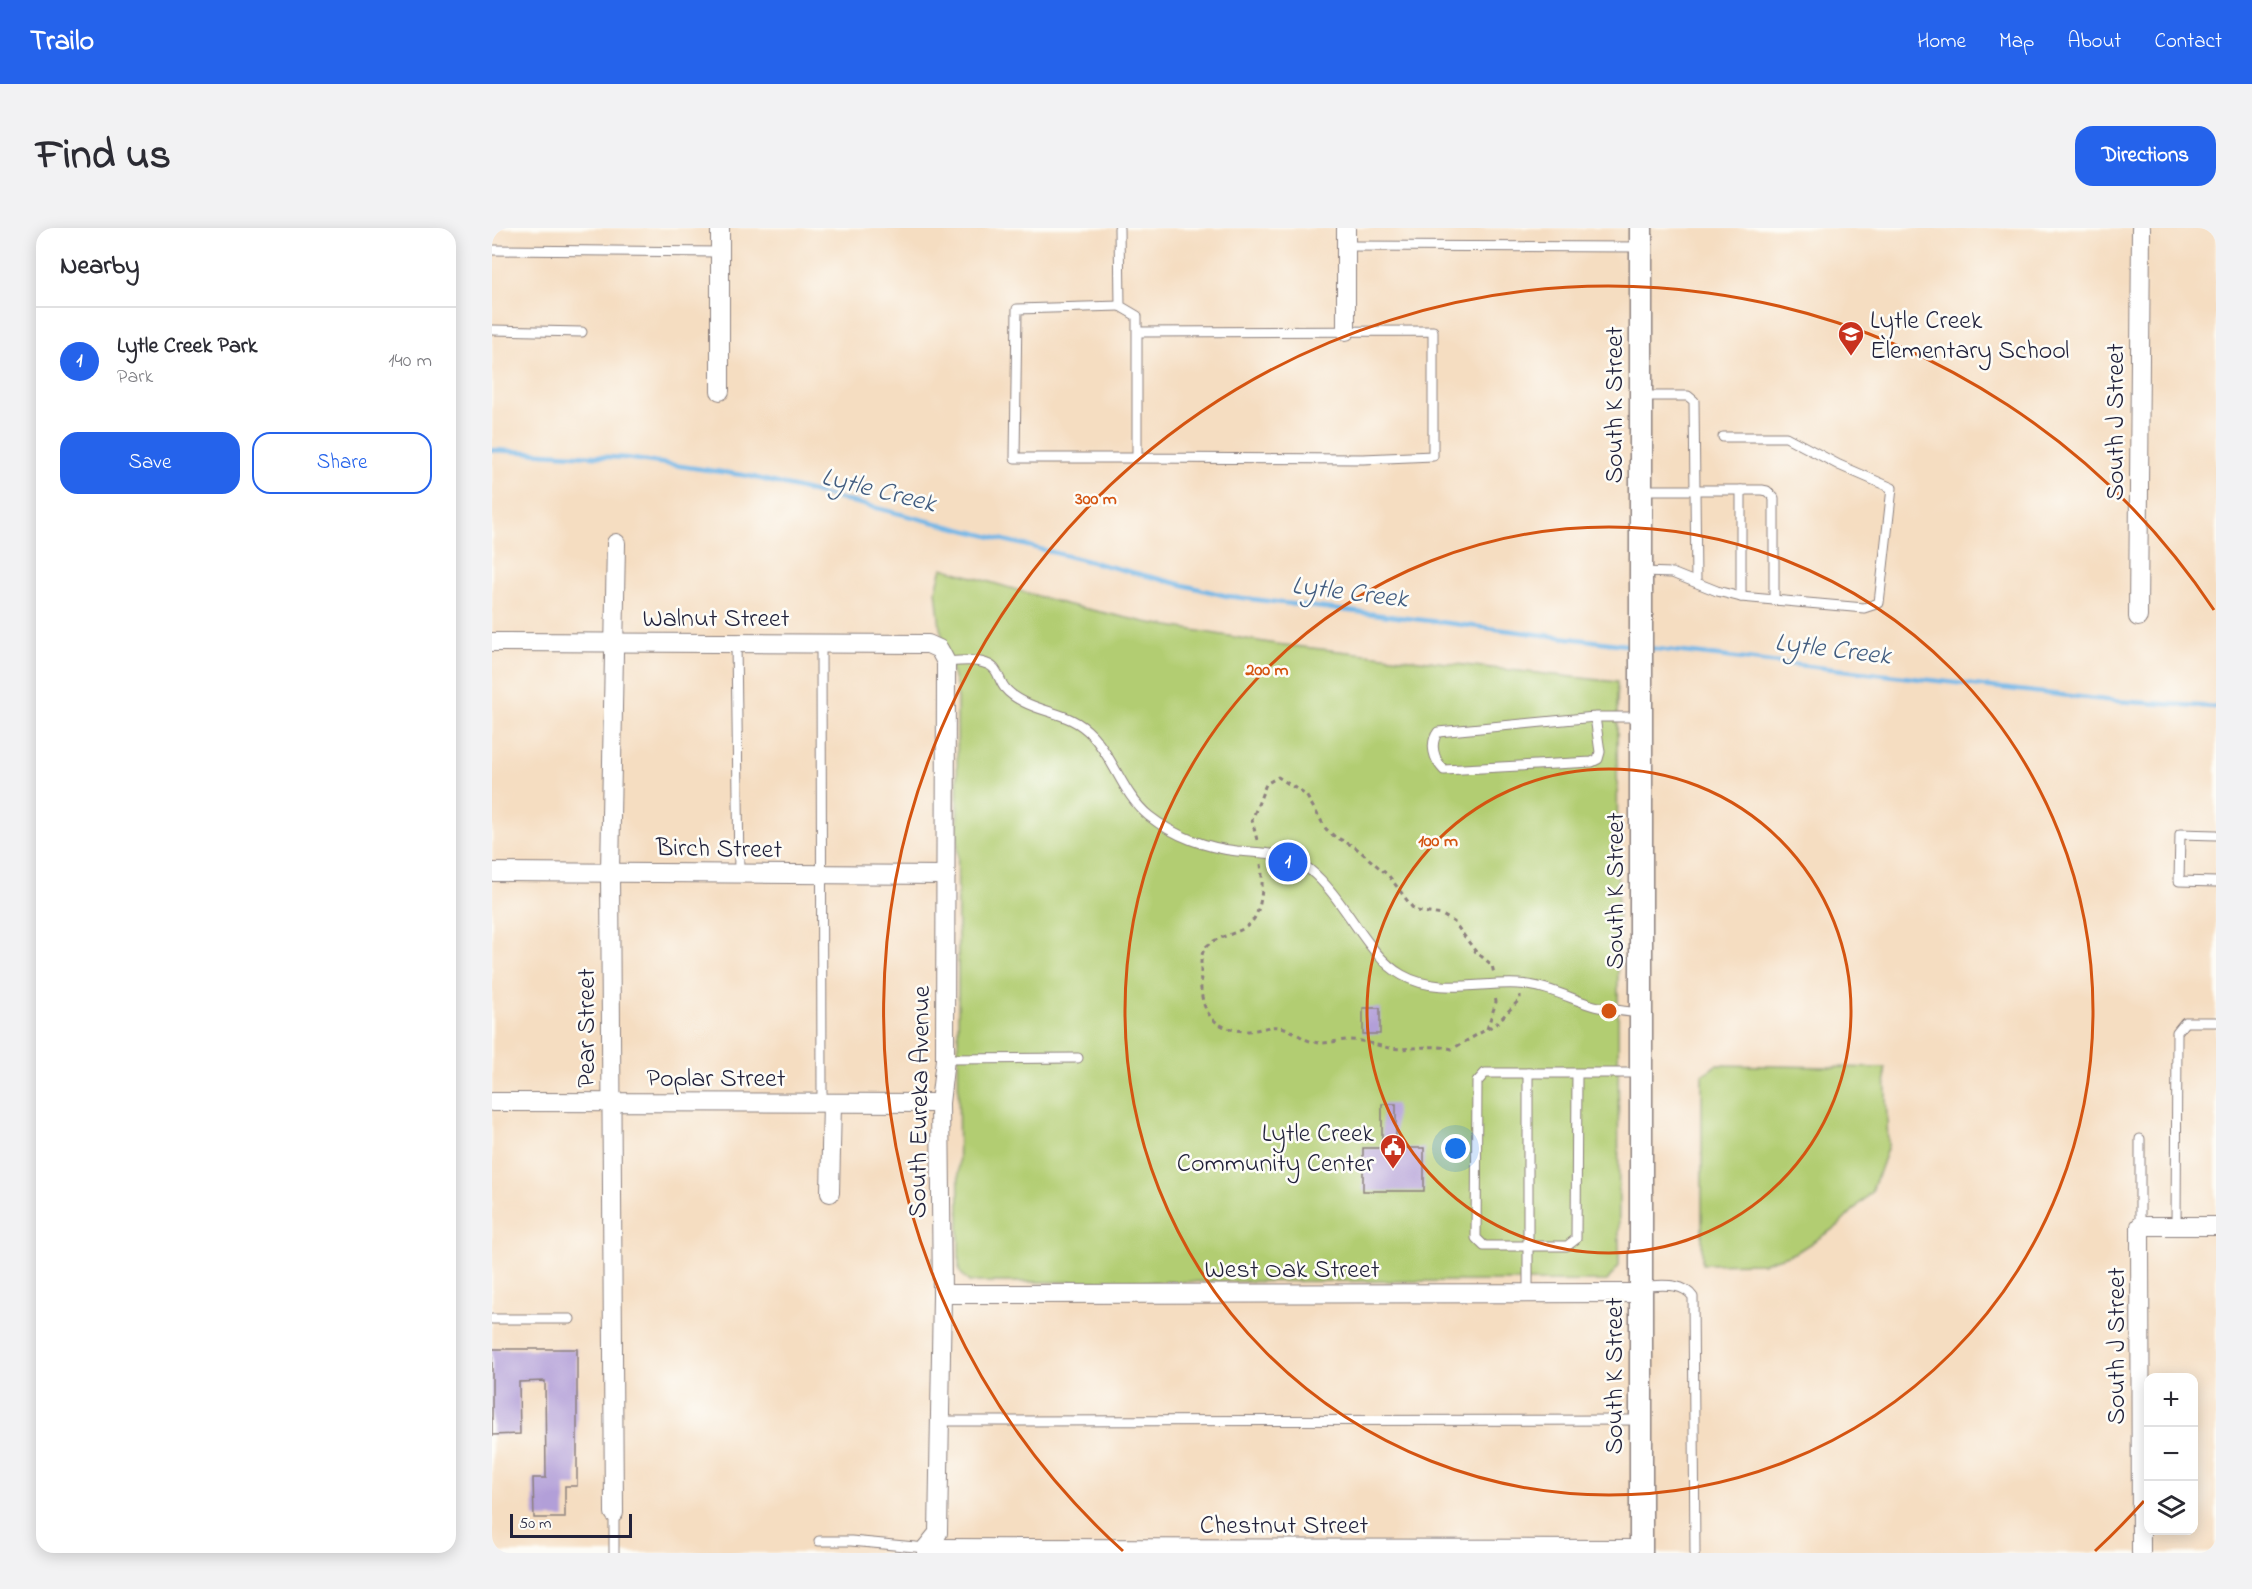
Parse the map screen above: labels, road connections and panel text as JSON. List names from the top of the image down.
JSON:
{
  "streets": {
    "street": [
      "South K Street",
      "South J Street",
      "Walnut Street",
      "Birch Street",
      "Pear Street",
      "Poplar Street",
      "South Eureka Avenue",
      "West Oak Street",
      "Chestnut Street"
    ]
  },
  "crossings": [
    ["South K Street", "West Oak Street"],
    ["South K Street", "Chestnut Street"],
    ["Walnut Street", "Pear Street"],
    ["Walnut Street", "South Eureka Avenue"],
    ["Birch Street", "Pear Street"],
    ["Birch Street", "South Eureka Avenue"],
    ["Pear Street", "Poplar Street"],
    ["Poplar Street", "South Eureka Avenue"],
    ["South Eureka Avenue", "West Oak Street"],
    ["South Eureka Avenue", "Chestnut Street"]
  ],
  "water": ["Lytle Creek"],
  "places": {
    "school or university": ["Lytle Creek Elementary School"],
    "public building": ["Lytle Creek Community Center"]
  },
  "scale_bar": "50 m",
  "page": {
    "header": "Trailo",
    "nav": [
      "Home",
      "Map",
      "About",
      "Contact"
    ],
    "title": "Find us",
    "buttons": [
      "Directions",
      ["Save", "Share"]
    ],
    "heading": "Nearby",
    "list": [
      {
        "mark": "1",
        "name": "Lytle Creek Park",
        "note": "Park",
        "value": "140 m"
      }
    ],
    "pins": "1",
    "map_buttons": ["+", "−"],
    "scale": "50 m"
  },
  "rings": ["300 m", "200 m", "100 m"]
}
